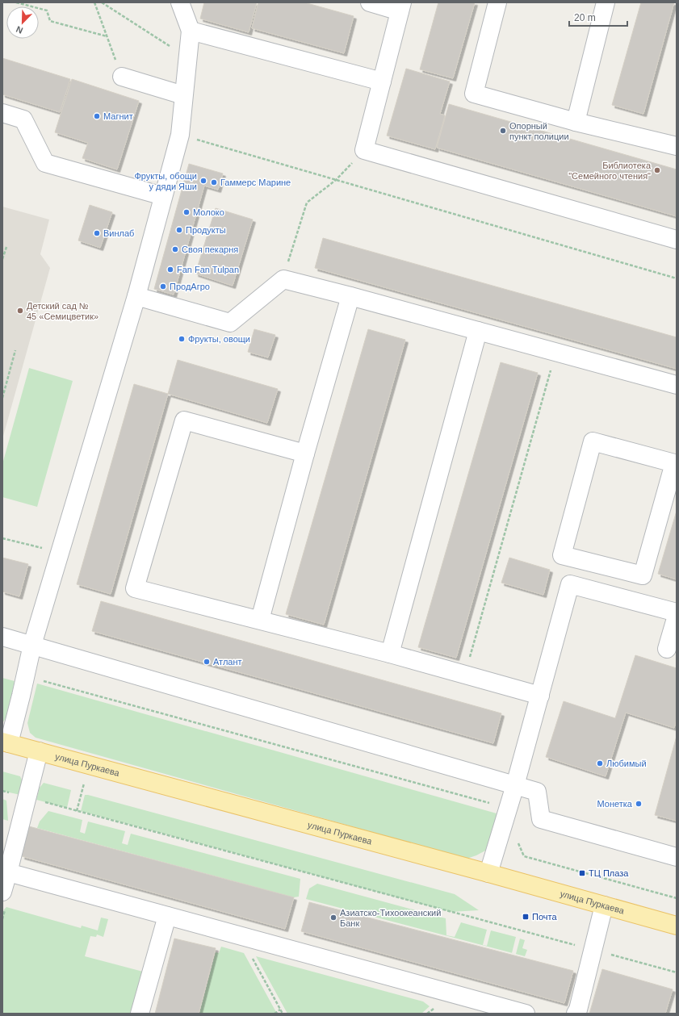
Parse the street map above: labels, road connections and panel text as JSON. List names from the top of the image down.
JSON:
{
  "streets": {
    "main road": ["улица Пуркаева"]
  },
  "places": {
    "other": [
      "Магнит",
      "Опорный пункт полиции",
      "Библиотека \"Семейного чтения\"",
      "Фрукты, обощи у дяди Яши",
      "Гаммерс Марине",
      "Молоко",
      "Продукты",
      "Винлаб",
      "Своя пекарня",
      "Fan Fan Tulpan",
      "ПродАгро",
      "Детский сад № 45 «Семицветик»",
      "Фрукты, овощи",
      "Атлант",
      "Любимый",
      "Монетка",
      "Азиатско-Тихоокеанский Банк"
    ],
    "transit": ["ТЦ Плаза", "Почта"]
  },
  "scale_bar": "20 m",
  "north": "bottom left"
}
